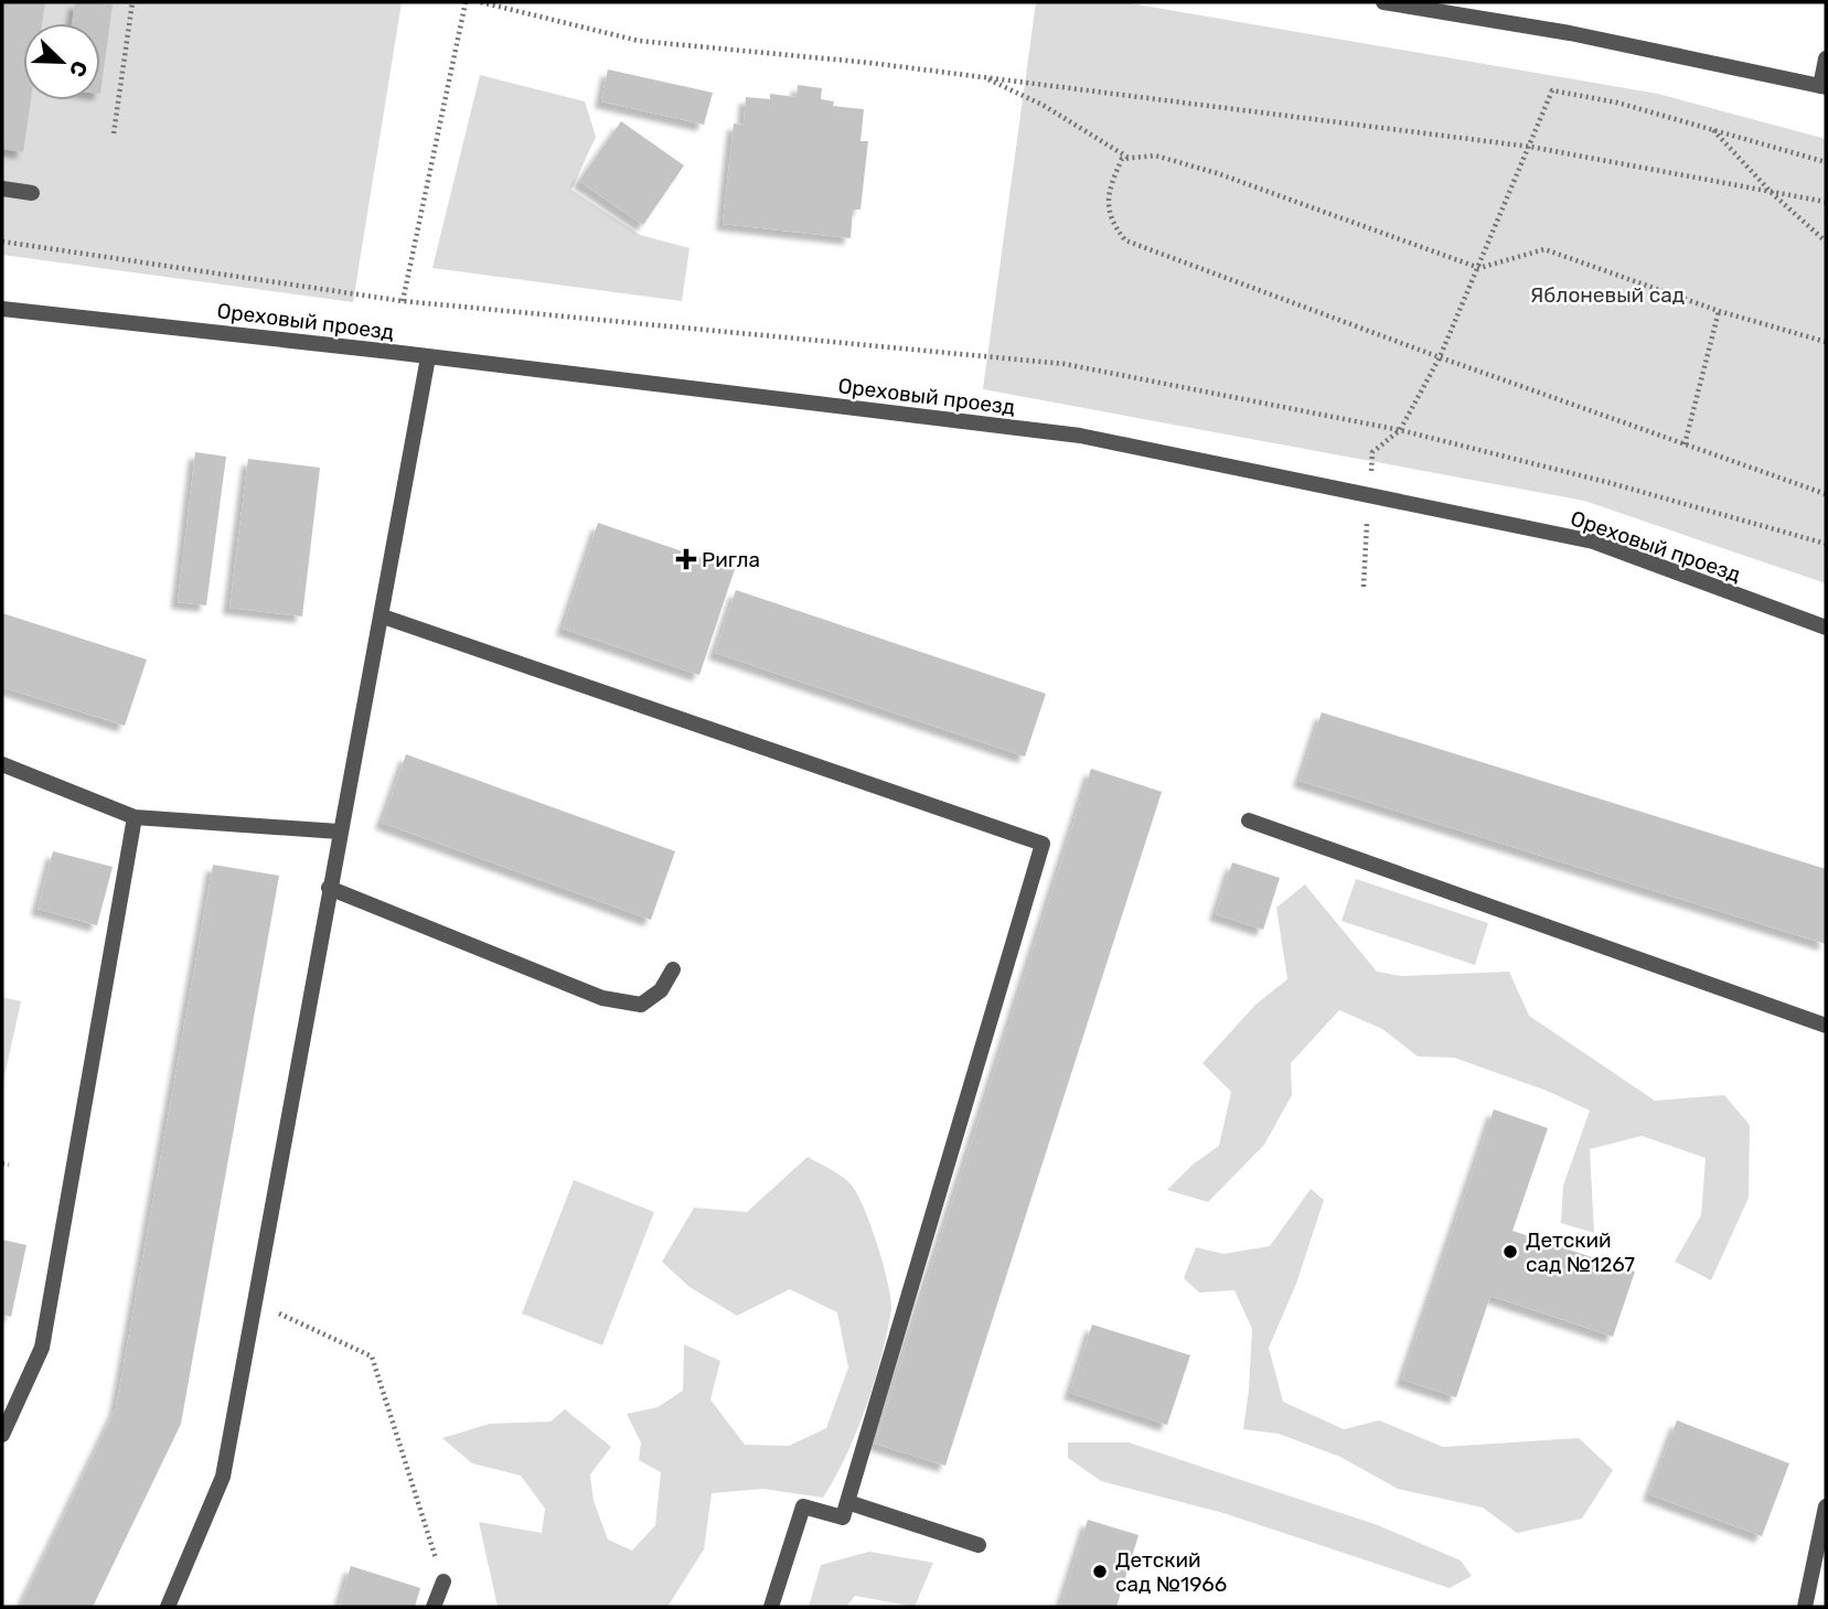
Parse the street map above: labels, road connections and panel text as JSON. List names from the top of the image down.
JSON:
{
  "streets": {
    "street": ["Ореховый проезд"]
  },
  "parks": ["Яблоневый сад"],
  "places": {
    "health": ["Ригла"],
    "other": ["Детский сад №1267", "Детский сад №1966"]
  },
  "north": "bottom right"
}
